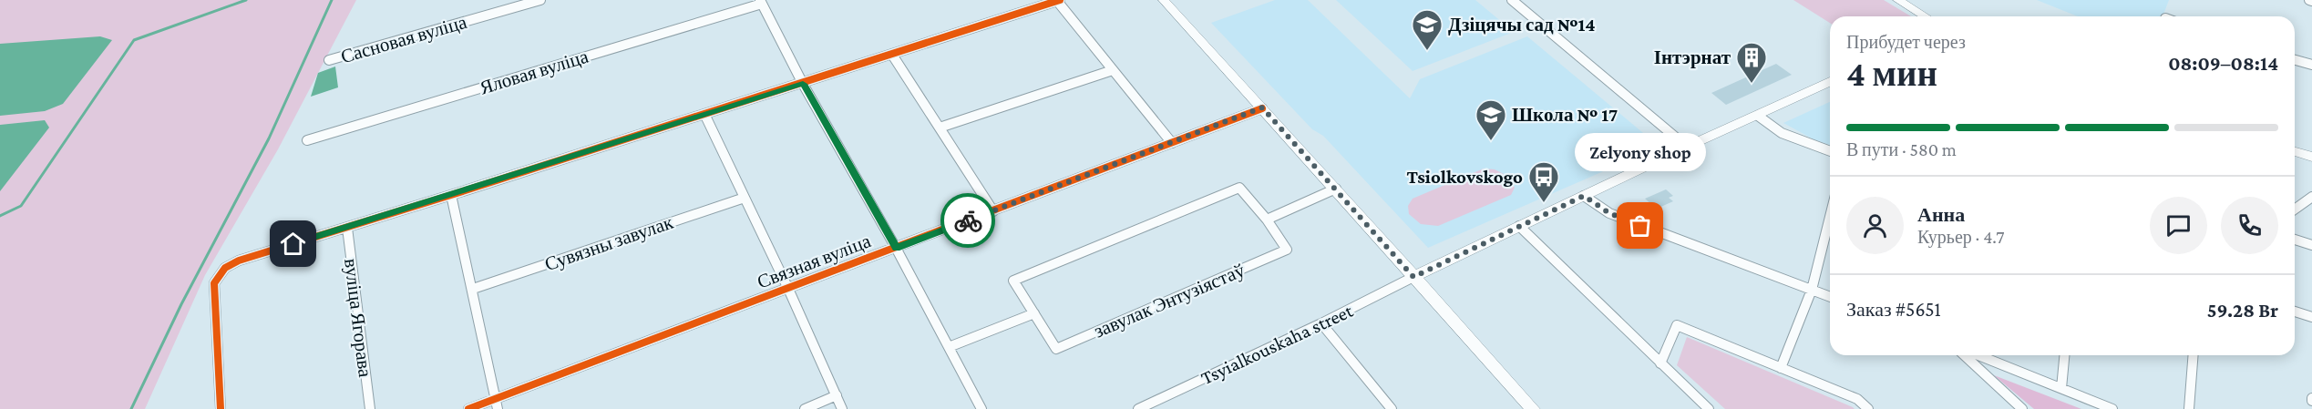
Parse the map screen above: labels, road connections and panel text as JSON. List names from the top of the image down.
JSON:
{
  "streets": {
    "street": [
      "Сасновая вуліца",
      "Яловая вуліца",
      "Сувязны завулак",
      "Связная вуліца",
      "завулак Энтузіястаў",
      "вуліца Ягорава",
      "Tsyialkouskaha street"
    ]
  },
  "places": {
    "school or university": ["Дзіцячы сад №14", "Школа № 17"],
    "building": ["Інтэрнат"],
    "bus stop": ["Tsiolkovskogo"],
    "other": ["Zelyony shop"]
  },
  "page": {
    "heading": ["4 мин", "Прибудет через", "08:09–08:14"],
    "panel": [
      "Анна",
      "Курьер · 4.7",
      "Заказ #5651",
      "59.28 Br"
    ],
    "bar": "В пути · 580 m",
    "bubble": "Zelyony shop"
  }
}
